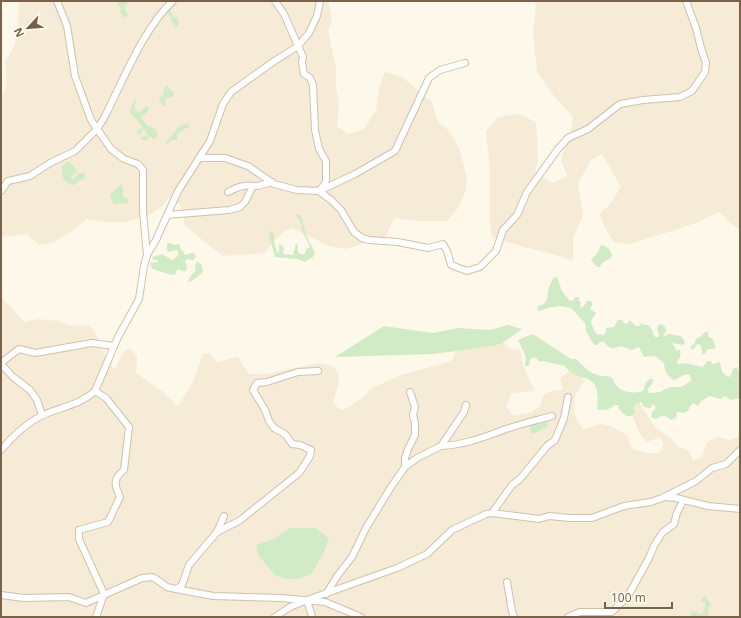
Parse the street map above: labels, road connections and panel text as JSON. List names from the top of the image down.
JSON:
{
  "scale_bar": "100 m",
  "north": "bottom left"
}
